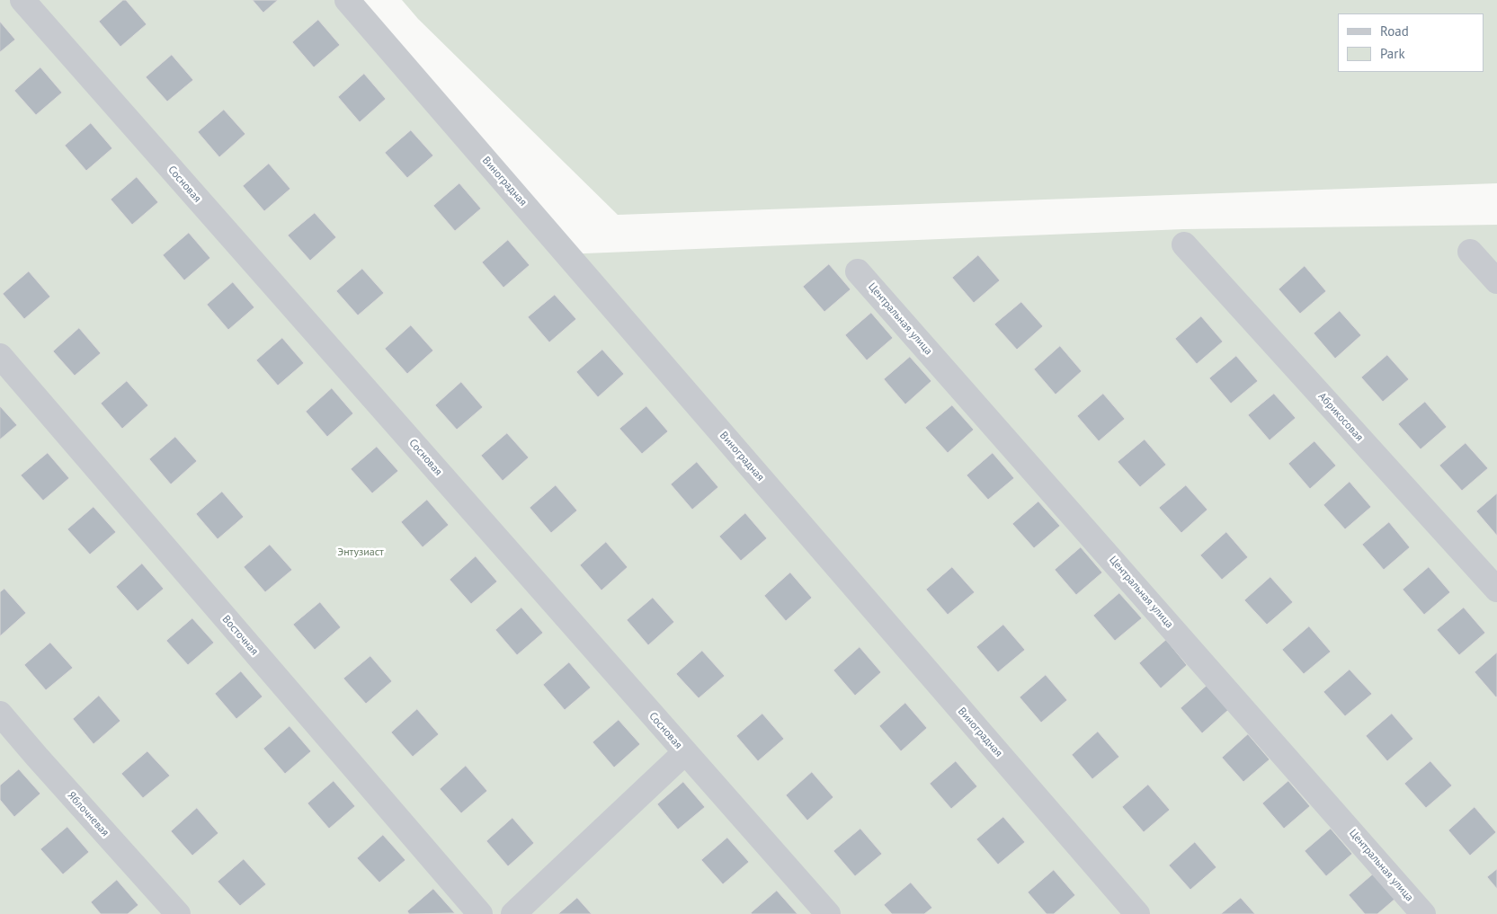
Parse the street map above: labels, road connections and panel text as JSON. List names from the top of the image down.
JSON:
{
  "streets": {
    "street": [
      "Виноградная",
      "Сосновая",
      "Центральная улица",
      "Абрикосовая",
      "Восточная",
      "Яблочневая"
    ]
  },
  "parks": ["Энтузиаст"],
  "legend": ["Road", "Park"]
}
